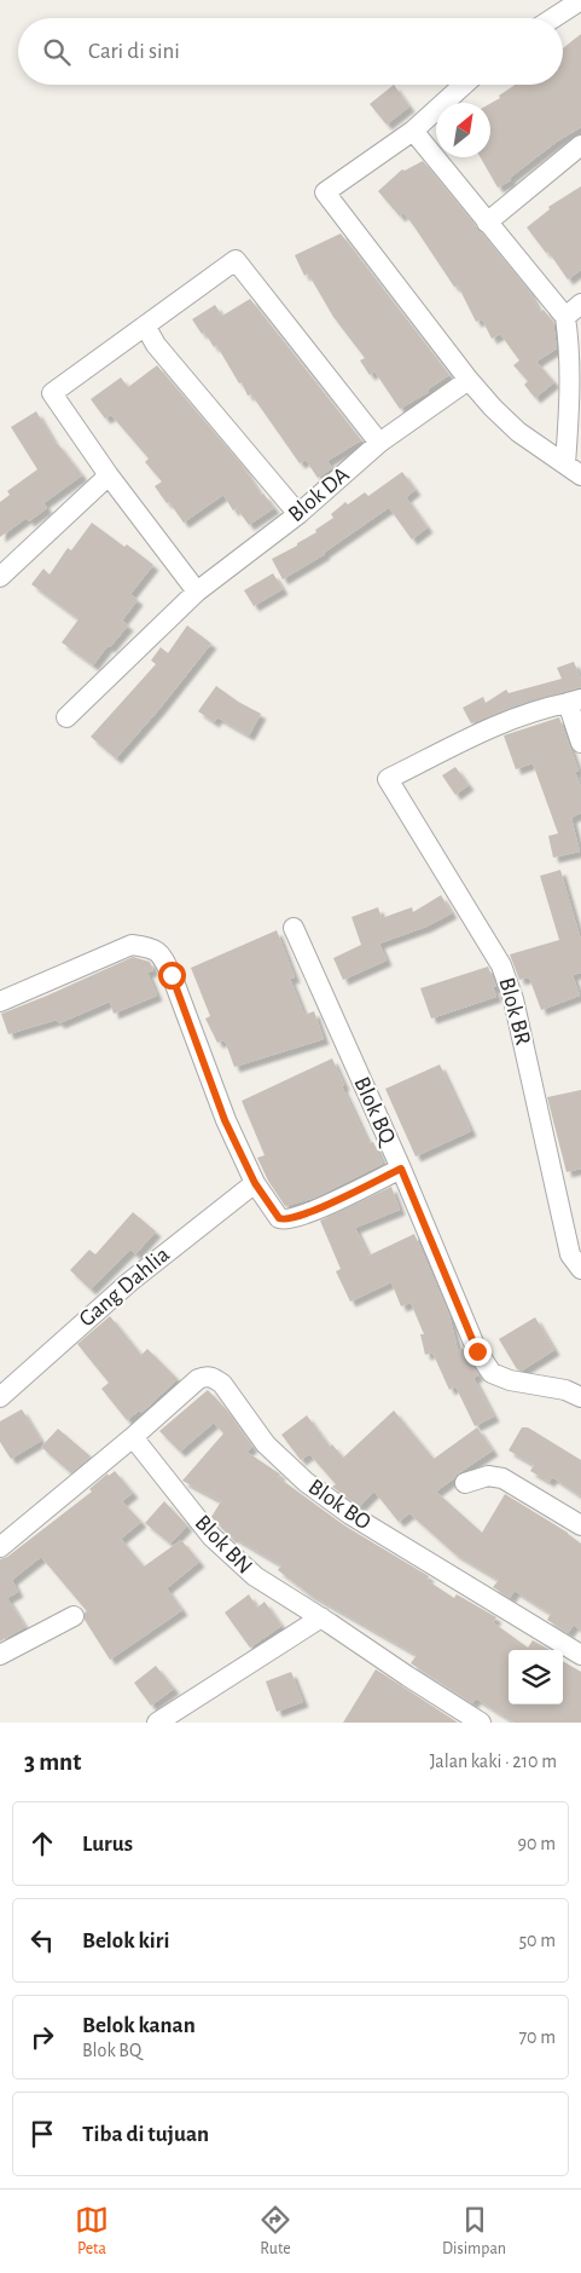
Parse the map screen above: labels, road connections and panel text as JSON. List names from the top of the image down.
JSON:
{
  "streets": {
    "street": [
      "Blok DA",
      "Blok BR",
      "Blok BQ",
      "Gang Dahlia",
      "Blok BO",
      "Blok BN"
    ]
  },
  "crossings": [
    ["Blok BO", "Blok BN"]
  ],
  "north": "top right",
  "page": {
    "search": "Cari di sini",
    "heading": ["3 mnt", "Jalan kaki · 210 m"],
    "list": [
      ["Lurus", "90 m"],
      ["Belok kiri", "50 m"],
      ["Belok kanan", "Blok BQ", "70 m"],
      "Tiba di tujuan"
    ],
    "nav": ["Peta", "Rute", "Disimpan"]
  }
}
